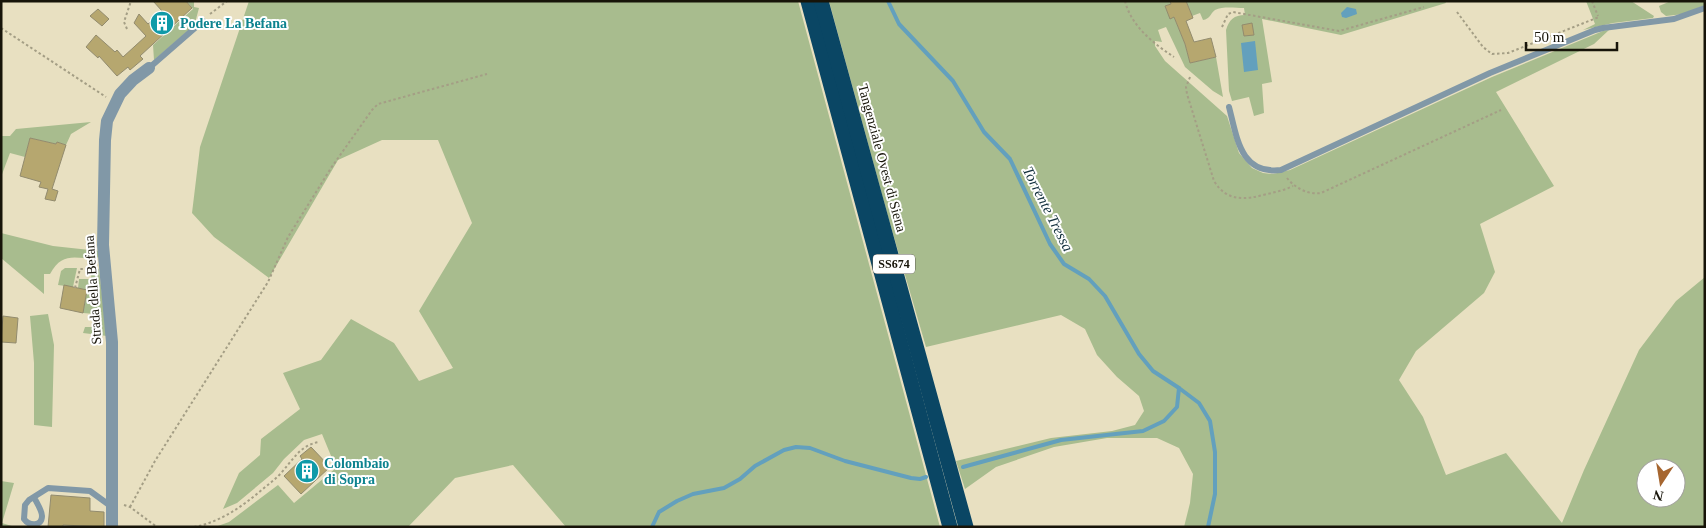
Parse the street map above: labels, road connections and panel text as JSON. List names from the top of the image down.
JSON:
{
  "streets": {
    "highway": ["Tangenziale Ovest di Siena", "SS674"],
    "street": ["Strada della Befana"]
  },
  "water": ["Torrente Tressa"],
  "places": {
    "building": ["Podere La Befana", "Colombaio di Sopra"]
  },
  "scale_bar": "50 m",
  "north": "bottom"
}
